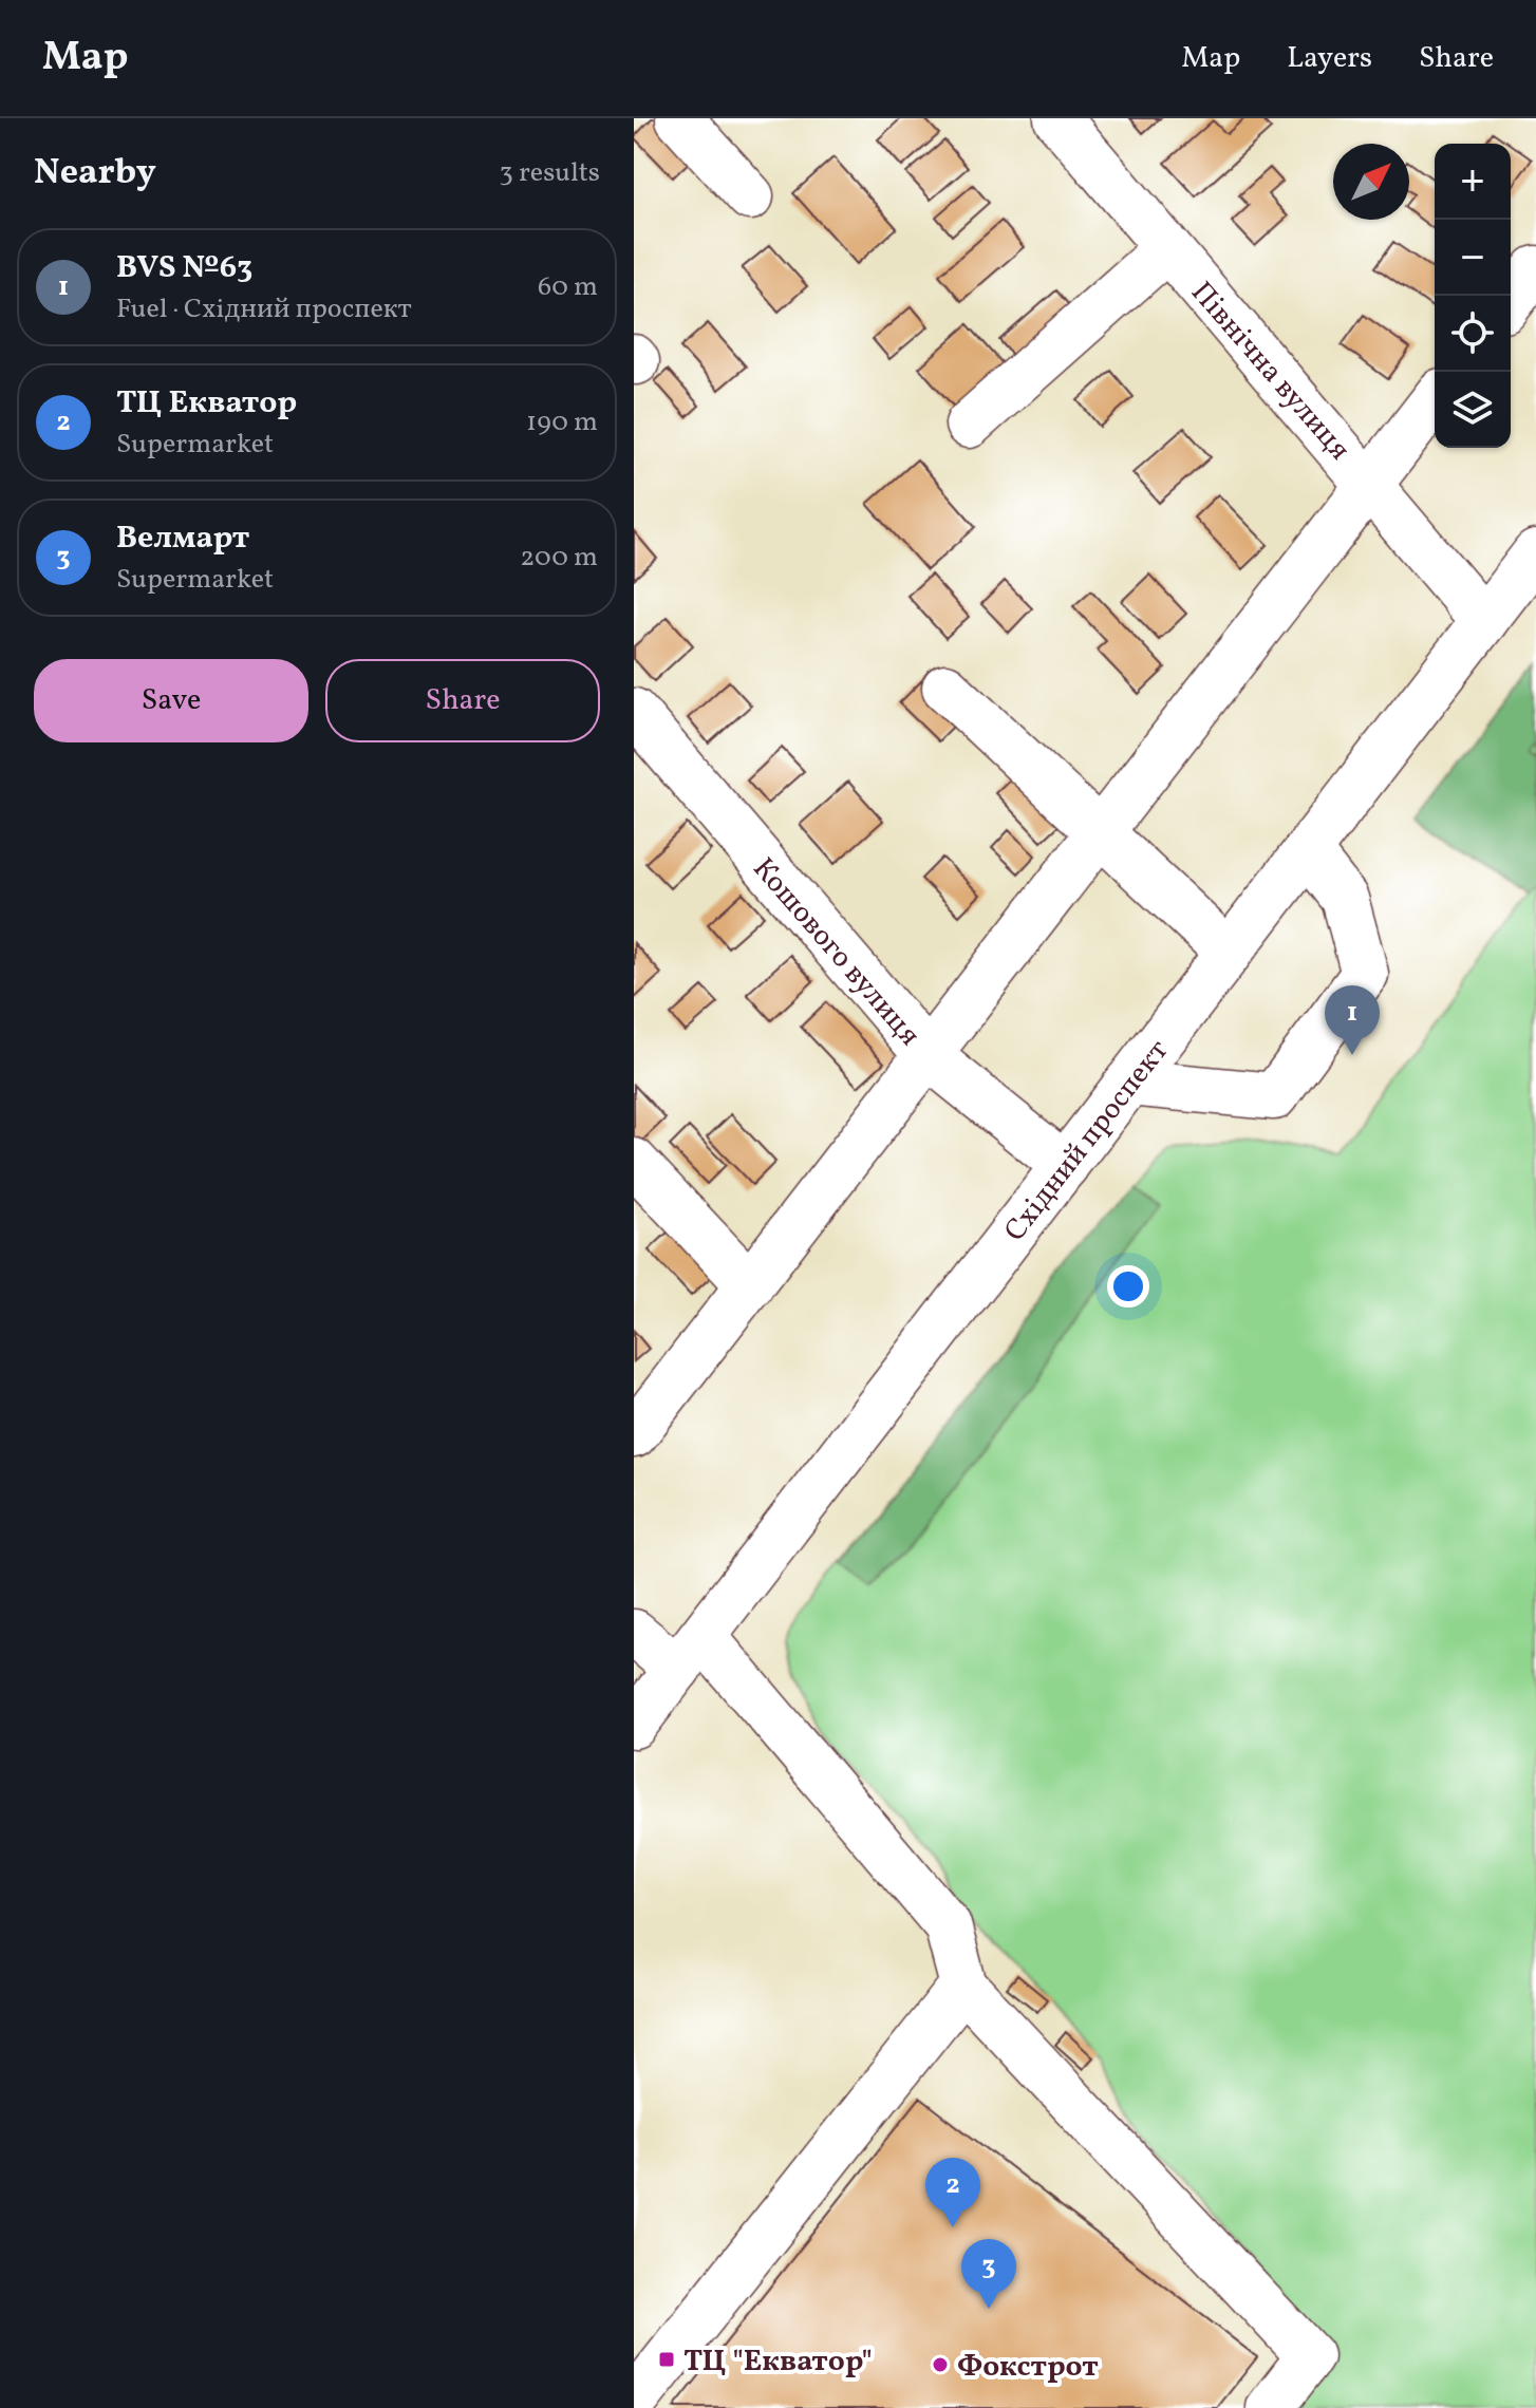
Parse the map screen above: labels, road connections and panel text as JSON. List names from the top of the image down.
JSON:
{
  "streets": {
    "main road": ["Північна вулиця", "Кошового вулиця", "Східний проспект"]
  },
  "crossings": [
    ["Північна вулиця", "Східний проспект"],
    ["Кошового вулиця", "Східний проспект"]
  ],
  "places": {
    "transit": ["ТЦ \"Екватор\""],
    "other": ["Фокстрот"]
  },
  "north": "top right",
  "page": {
    "header": "Map",
    "nav": ["Map", "Layers", "Share"],
    "heading": ["Nearby", "3 results"],
    "map_buttons": ["+", "−"],
    "list": [
      {
        "mark": "1",
        "name": "BVS №63",
        "note": "Fuel · Східний проспект",
        "value": "60 m"
      },
      {
        "mark": "2",
        "name": "ТЦ Екватор",
        "note": "Supermarket",
        "value": "190 m"
      },
      {
        "mark": "3",
        "name": "Велмарт",
        "note": "Supermarket",
        "value": "200 m"
      }
    ],
    "buttons": ["Save", "Share"],
    "pins": ["1", "2", "3"]
  }
}
